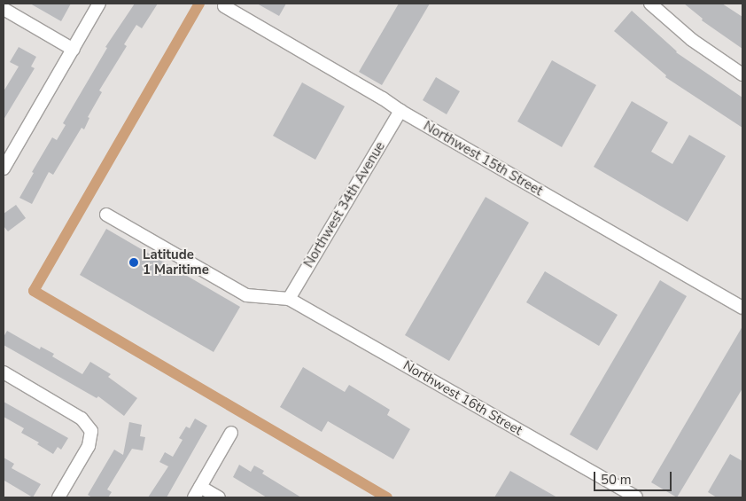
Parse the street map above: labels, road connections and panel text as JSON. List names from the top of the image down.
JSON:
{
  "streets": {
    "street": ["Northwest 15th Street", "Northwest 34th Avenue", "Northwest 16th Street"]
  },
  "crossings": [
    ["Northwest 15th Street", "Northwest 34th Avenue"],
    ["Northwest 34th Avenue", "Northwest 16th Street"]
  ],
  "places": ["Latitude 1 Maritime"],
  "scale_bar": "50 m"
}
